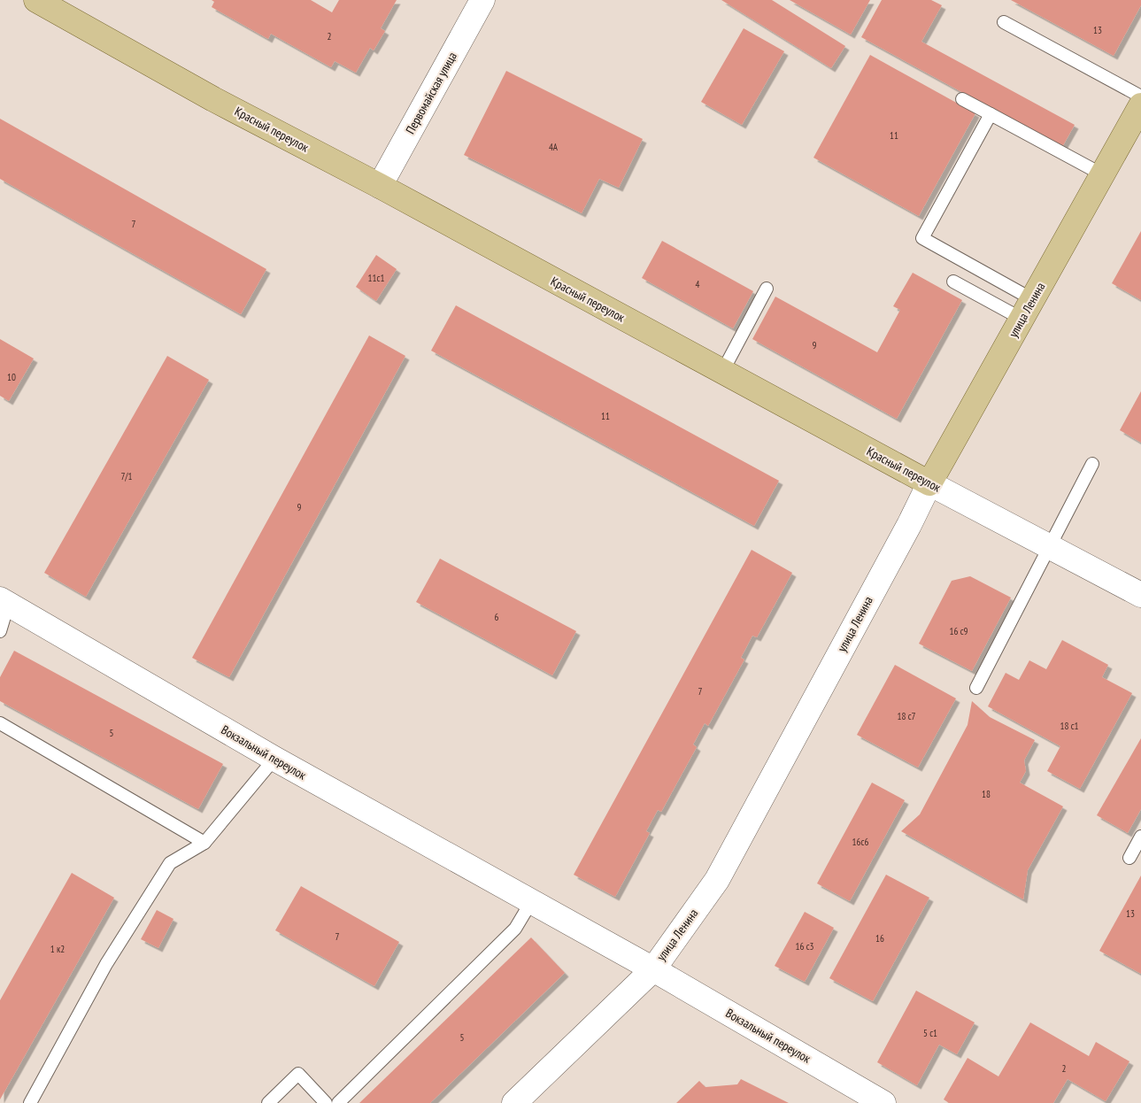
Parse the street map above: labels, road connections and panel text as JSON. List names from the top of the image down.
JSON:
{
  "streets": {
    "main road": ["Красный переулок", "улица Ленина"],
    "street": ["Первомайская улица", "Вокзальный переулок"]
  },
  "crossings": [
    ["Первомайская улица", "Красный переулок"],
    ["Красный переулок", "улица Ленина"],
    ["улица Ленина", "Вокзальный переулок"]
  ],
  "house_numbers": [
    "13",
    "2",
    "11",
    "4А",
    "7",
    "11с1",
    "4",
    "9",
    "10",
    "11",
    "7/1",
    "9",
    "6",
    "16 с9",
    "7",
    "18 с7",
    "18 с1",
    "5",
    "18",
    "16с6",
    "13",
    "7",
    "16",
    "16 с3",
    "1 к2",
    "5 с1",
    "5",
    "2"
  ]
}
